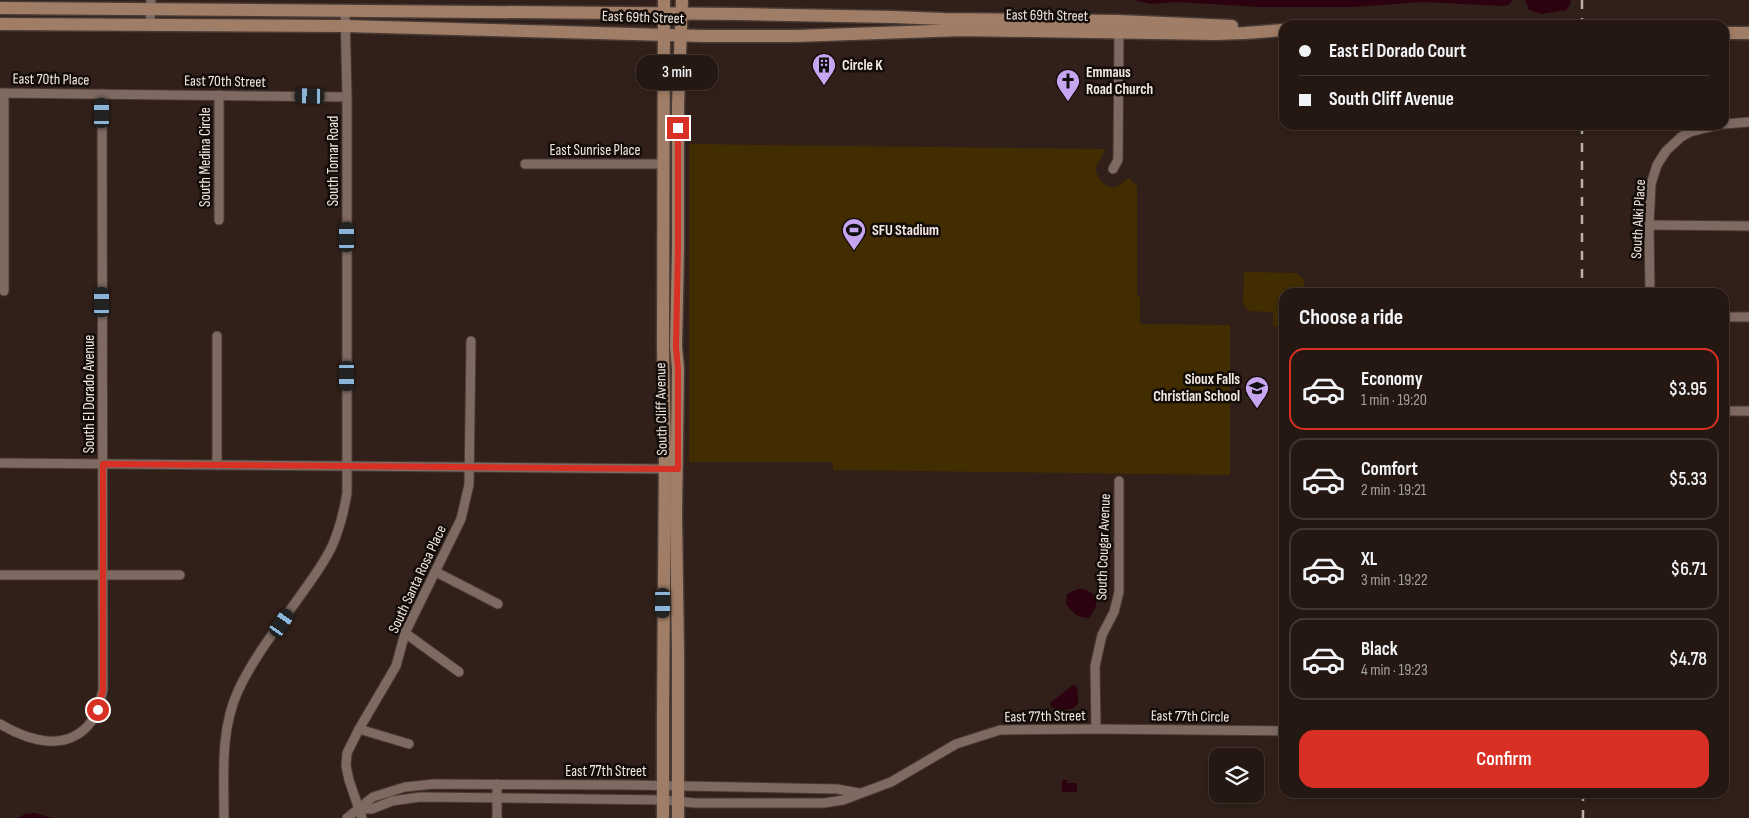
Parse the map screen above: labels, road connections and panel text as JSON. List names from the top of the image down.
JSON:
{
  "streets": {
    "main road": ["East 69th Street", "South Cliff Avenue"],
    "street": [
      "East 70th Place",
      "East 70th Street",
      "East Sunrise Place",
      "South Medina Circle",
      "South Tomar Road",
      "South Alki Place",
      "South El Dorado Avenue",
      "South Cougar Avenue",
      "South Santa Rosa Place",
      "East 77th Street",
      "East 77th Circle"
    ]
  },
  "crossings": [
    ["East 69th Street", "South Tomar Road"],
    ["East 69th Street", "South Cliff Avenue"],
    ["East 70th Place", "East 70th Street"],
    ["East 70th Place", "South El Dorado Avenue"],
    ["East 70th Street", "South Medina Circle"],
    ["East 70th Street", "South Tomar Road"],
    ["East 70th Street", "South El Dorado Avenue"],
    ["East Sunrise Place", "South Cliff Avenue"],
    ["South Cliff Avenue", "East 77th Street"],
    ["South Cougar Avenue", "East 77th Street"],
    ["South Cougar Avenue", "East 77th Circle"],
    ["South Santa Rosa Place", "East 77th Street"],
    ["East 77th Street", "East 77th Circle"]
  ],
  "places": {
    "building": ["Circle K"],
    "church": ["Emmaus Road Church"],
    "sports": ["SFU Stadium"],
    "school or university": ["Sioux Falls Christian School"]
  },
  "page": {
    "banner": ["East El Dorado Court", "South Cliff Avenue"],
    "bubble": "3 min",
    "heading": "Choose a ride",
    "list": [
      {
        "name": "Economy",
        "note": "1 min · 19:20",
        "value": "$3.95"
      },
      {
        "name": "Comfort",
        "note": "2 min · 19:21",
        "value": "$5.33"
      },
      {
        "name": "XL",
        "note": "3 min · 19:22",
        "value": "$6.71"
      },
      {
        "name": "Black",
        "note": "4 min · 19:23",
        "value": "$4.78"
      }
    ],
    "buttons": "Confirm"
  }
}
